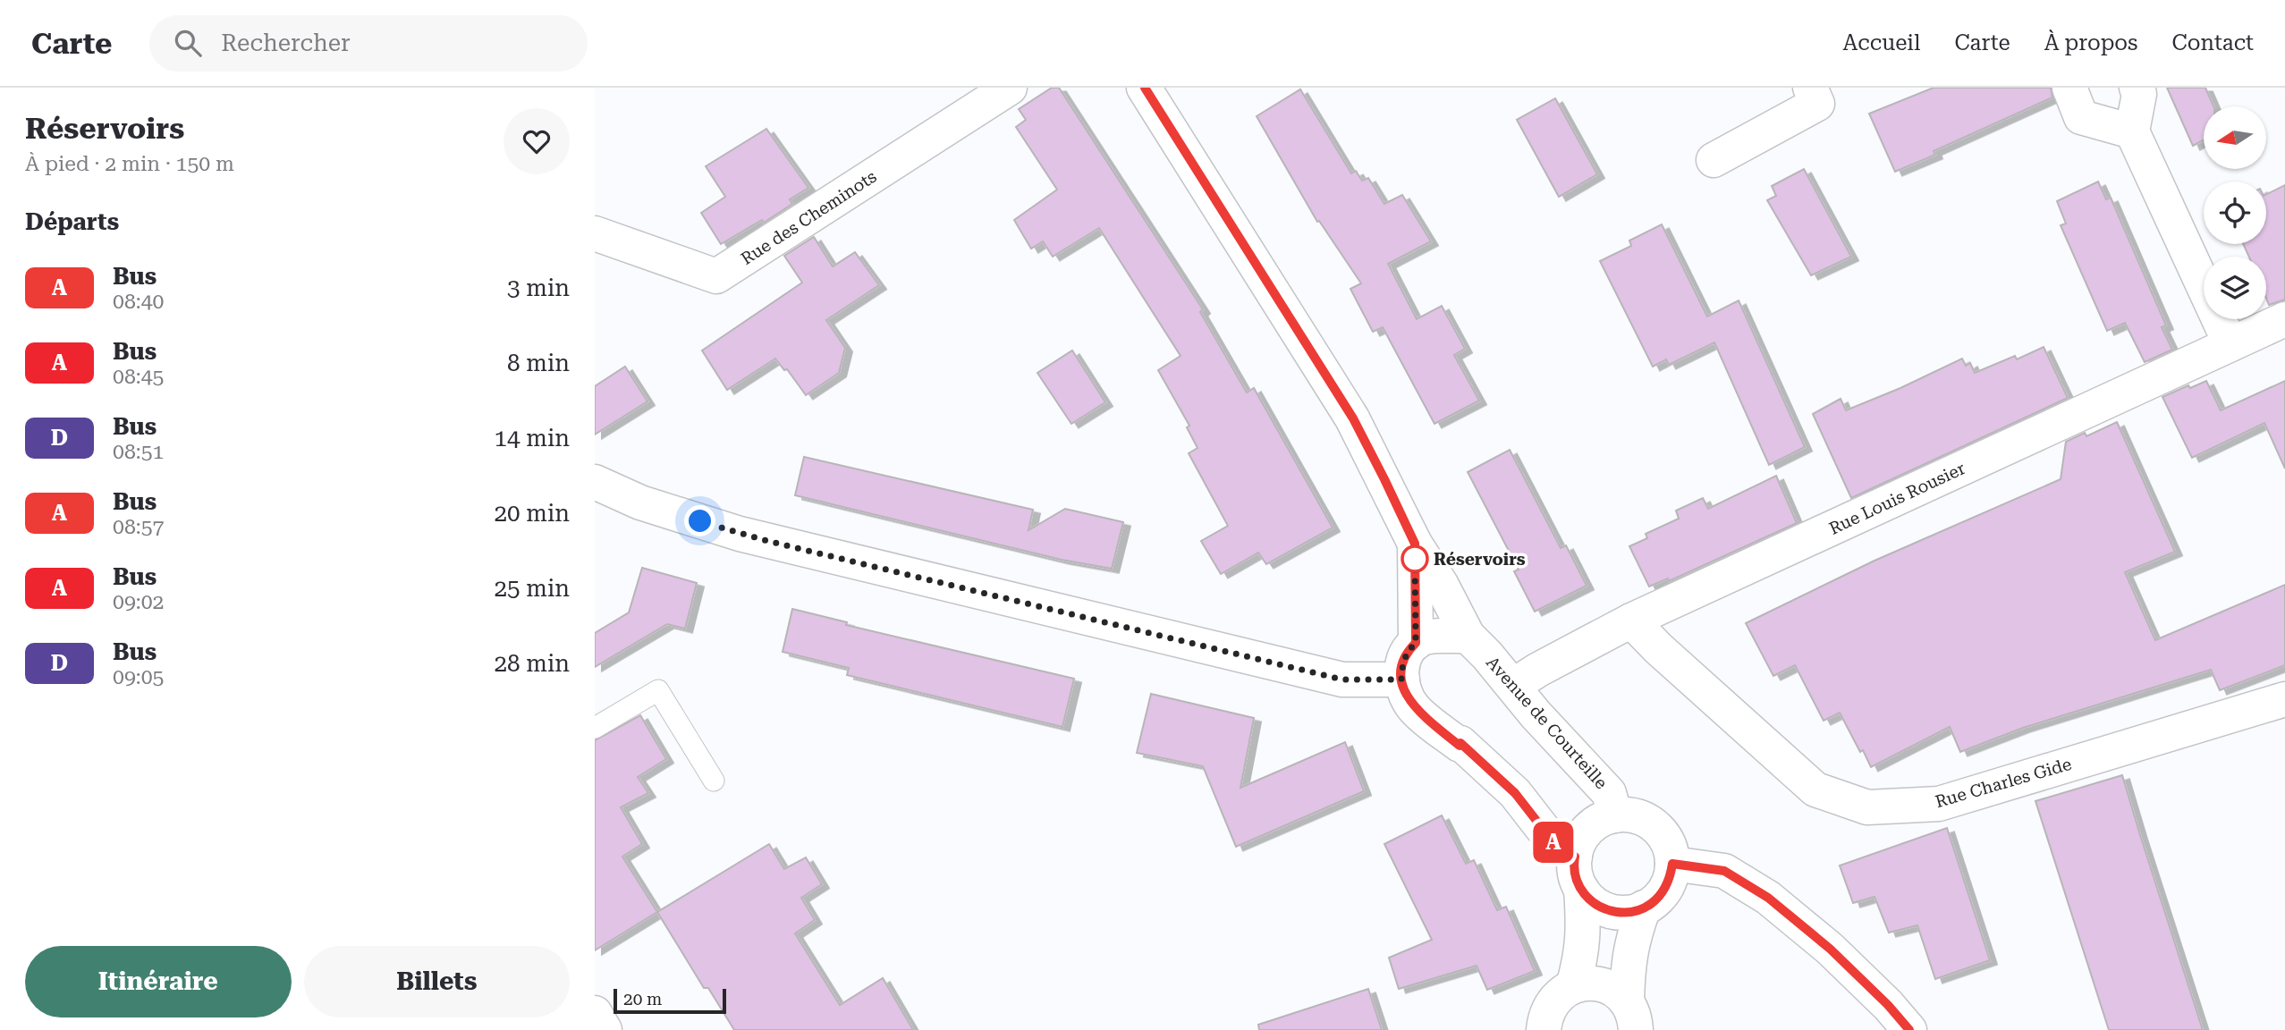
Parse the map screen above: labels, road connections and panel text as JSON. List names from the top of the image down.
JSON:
{
  "streets": {
    "street": [
      "Rue des Cheminots",
      "Rue Louis Rousier",
      "Avenue de Courteille",
      "Rue Charles Gide"
    ]
  },
  "crossings": [
    ["Rue Louis Rousier", "Avenue de Courteille"],
    ["Rue Louis Rousier", "Rue Charles Gide"]
  ],
  "places": ["Réservoirs"],
  "lines": ["bus line A"],
  "scale_bar": "20 m",
  "north": "left",
  "page": {
    "header": "Carte",
    "search": "Rechercher",
    "nav": [
      "Accueil",
      "Carte",
      "À propos",
      "Contact"
    ],
    "heading": [
      ["Réservoirs", "À pied · 2 min · 150 m"],
      "Départs"
    ],
    "on_map": "A",
    "list": [
      {
        "mark": "A",
        "name": "Bus",
        "note": "08:40",
        "value": "3 min"
      },
      {
        "mark": "A",
        "name": "Bus",
        "note": "08:45",
        "value": "8 min"
      },
      {
        "mark": "D",
        "name": "Bus",
        "note": "08:51",
        "value": "14 min"
      },
      {
        "mark": "A",
        "name": "Bus",
        "note": "08:57",
        "value": "20 min"
      },
      {
        "mark": "A",
        "name": "Bus",
        "note": "09:02",
        "value": "25 min"
      },
      {
        "mark": "D",
        "name": "Bus",
        "note": "09:05",
        "value": "28 min"
      }
    ],
    "buttons": ["Itinéraire", "Billets"],
    "scale": "20 m"
  }
}
